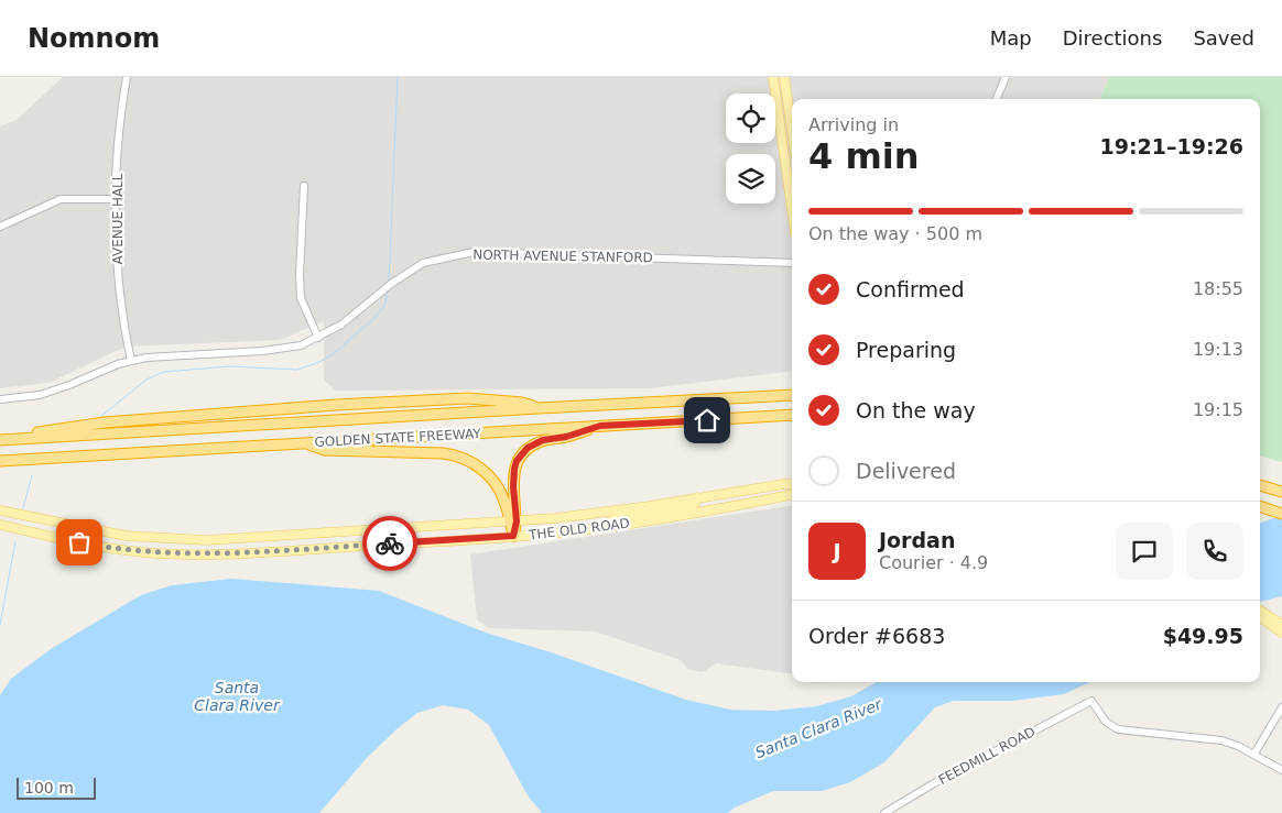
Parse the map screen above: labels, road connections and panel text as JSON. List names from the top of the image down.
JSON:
{
  "streets": {
    "highway": ["GOLDEN STATE FREEWAY"],
    "main road": ["THE OLD ROAD"],
    "street": ["AVENUE HALL", "NORTH AVENUE STANFORD", "FEEDMILL ROAD"]
  },
  "crossings": [
    ["AVENUE HALL", "NORTH AVENUE STANFORD"]
  ],
  "water": ["Santa Clara River"],
  "scale_bar": "100 m",
  "page": {
    "header": "Nomnom",
    "nav": ["Map", "Directions", "Saved"],
    "heading": ["4 min", "Arriving in", "19:21–19:26"],
    "panel": [
      "Jordan",
      "Courier · 4.9",
      "Order #6683",
      "$49.95"
    ],
    "bar": "On the way · 500 m",
    "list": [
      ["Confirmed", "18:55"],
      ["Preparing", "19:13"],
      ["On the way", "19:15"],
      "Delivered"
    ],
    "round": "J",
    "scale": "100 m"
  }
}
